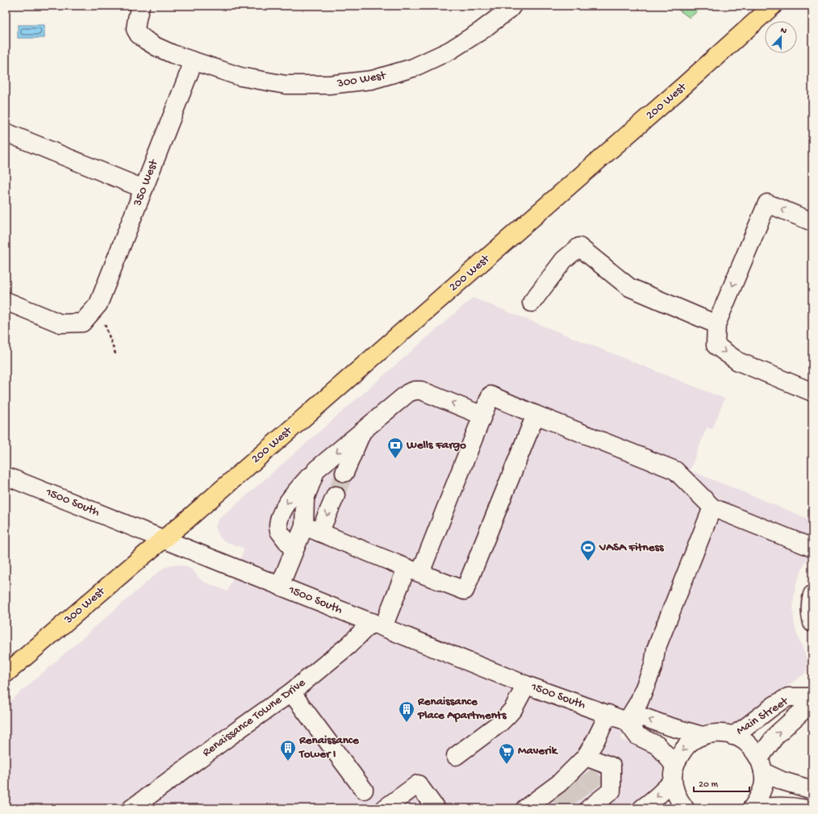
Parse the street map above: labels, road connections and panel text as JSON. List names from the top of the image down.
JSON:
{
  "streets": {
    "main road": ["300 West", "200 West"],
    "street": [
      "350 West",
      "1500 South",
      "Main Street",
      "Renaissance Towne Drive"
    ]
  },
  "crossings": [
    ["300 West", "200 West"],
    ["300 West", "350 West"],
    ["300 West", "1500 South"],
    ["200 West", "1500 South"],
    ["1500 South", "Renaissance Towne Drive"]
  ],
  "places": {
    "bank": ["Wells Fargo"],
    "sports": ["VASA Fitness"],
    "building": ["Renaissance Place Apartments", "Renaissance Tower I"],
    "supermarket": ["Maverik"]
  },
  "scale_bar": "20 m",
  "north": "top"
}
